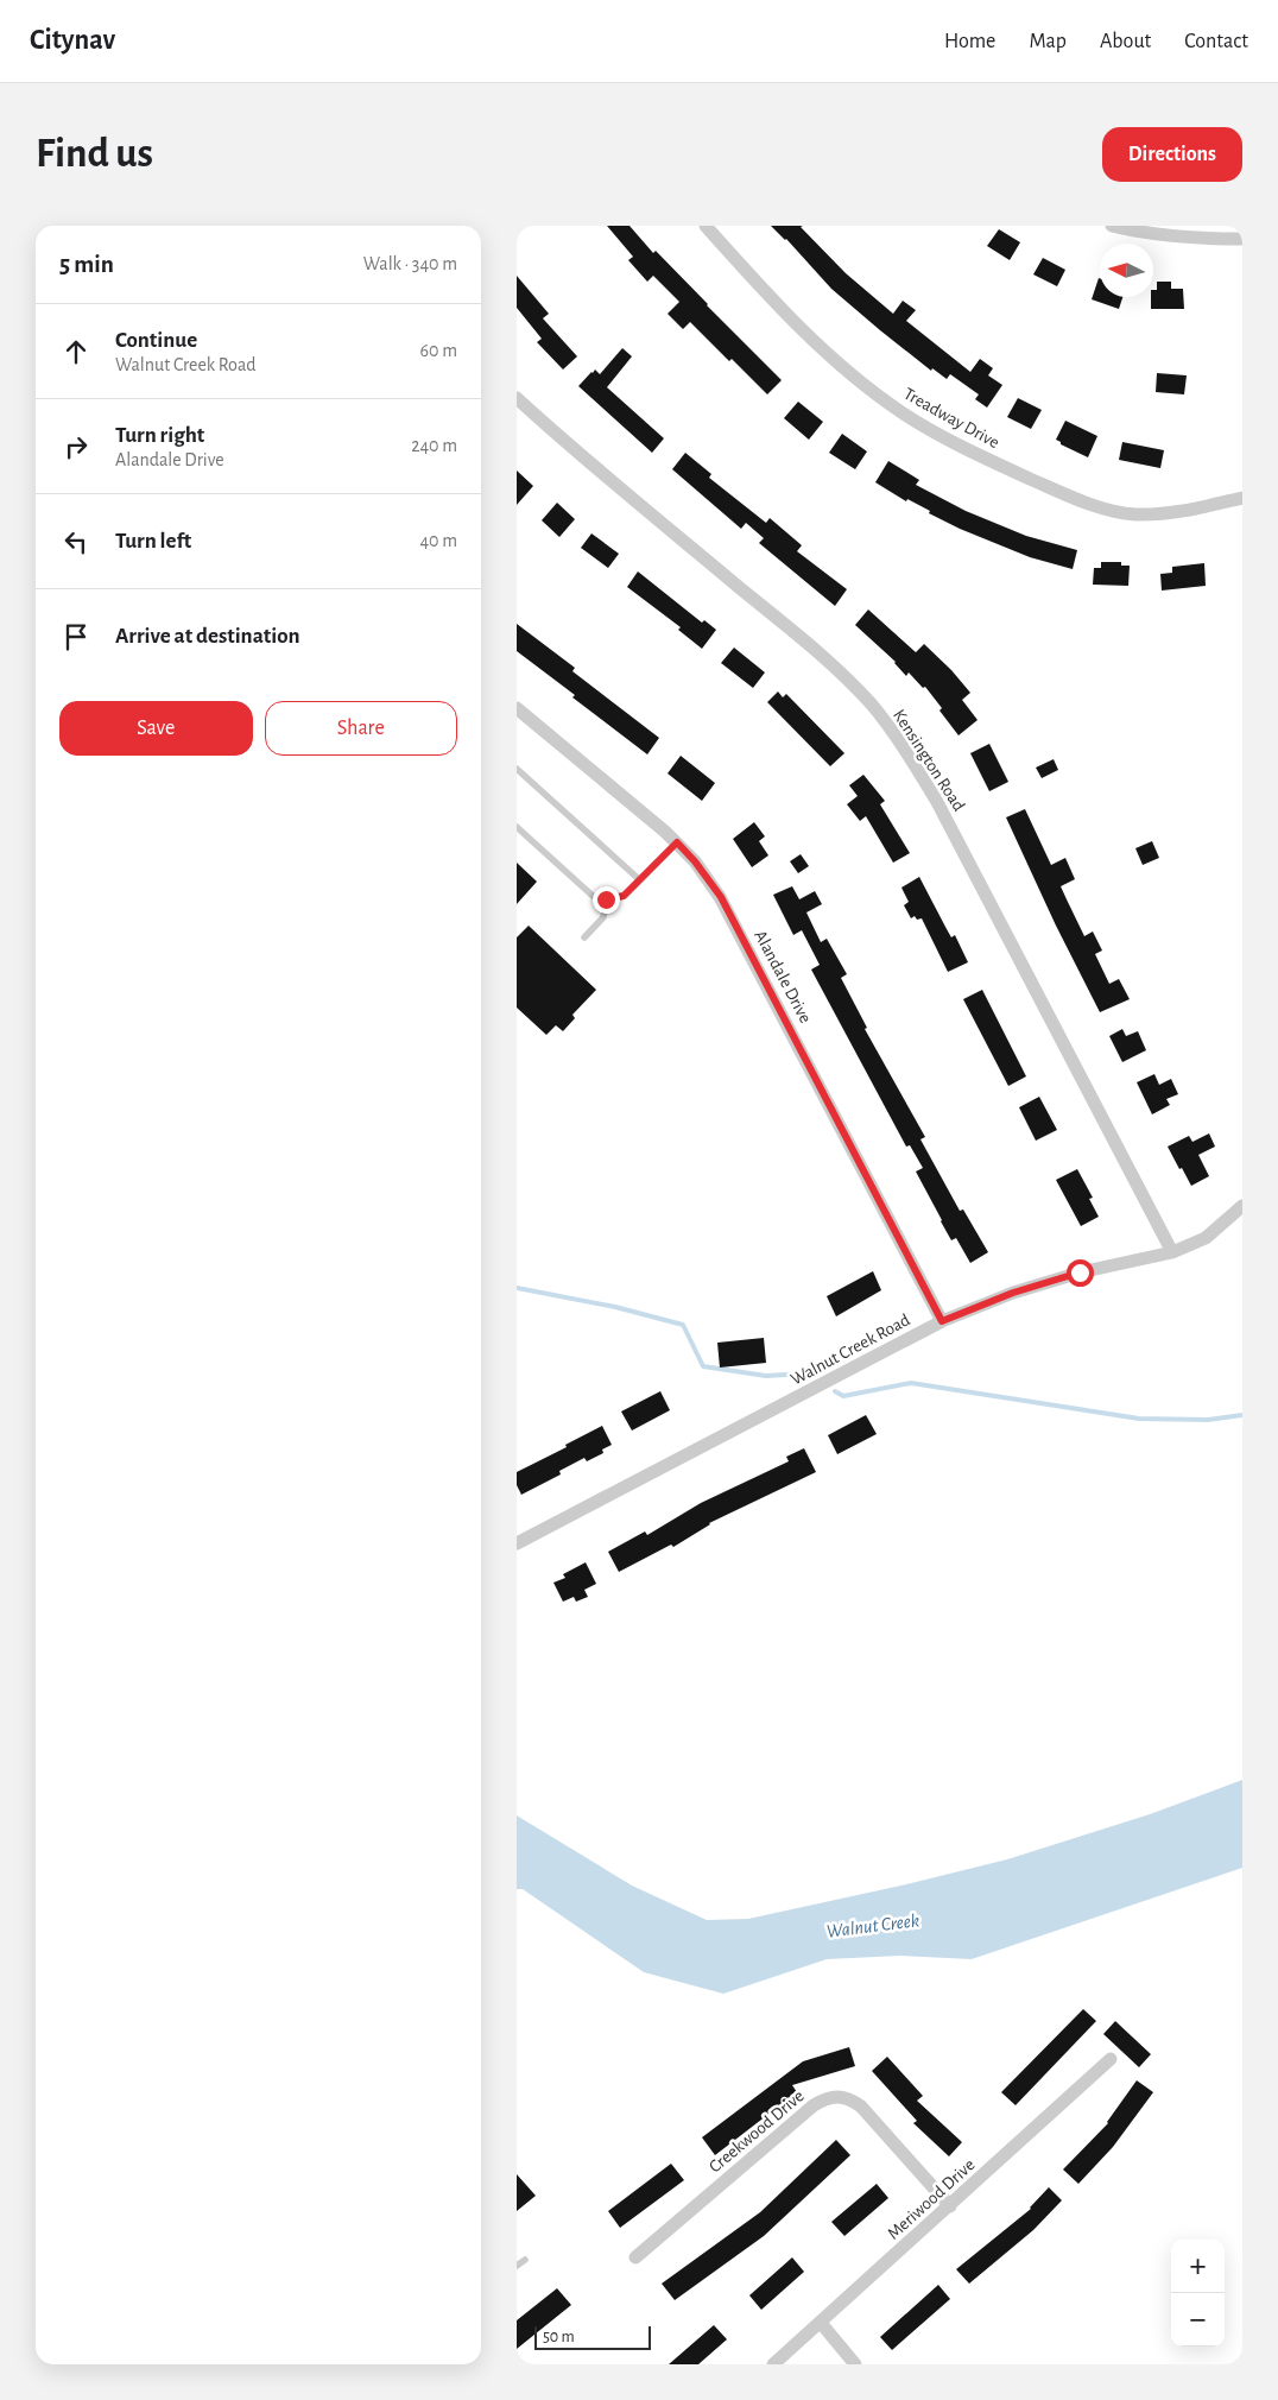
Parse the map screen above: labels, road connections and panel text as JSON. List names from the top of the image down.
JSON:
{
  "streets": {
    "street": [
      "Treadway Drive",
      "Kensington Road",
      "Alandale Drive",
      "Walnut Creek Road",
      "Creekwood Drive",
      "Meriwood Drive"
    ]
  },
  "crossings": [
    ["Kensington Road", "Walnut Creek Road"],
    ["Alandale Drive", "Walnut Creek Road"],
    ["Creekwood Drive", "Meriwood Drive"]
  ],
  "water": ["Walnut Creek"],
  "scale_bar": "50 m",
  "north": "left",
  "page": {
    "header": "Citynav",
    "nav": [
      "Home",
      "Map",
      "About",
      "Contact"
    ],
    "buttons": [
      "Directions",
      ["Save", "Share"]
    ],
    "title": "Find us",
    "heading": ["5 min", "Walk · 340 m"],
    "list": [
      ["Continue", "Walnut Creek Road", "60 m"],
      ["Turn right", "Alandale Drive", "240 m"],
      ["Turn left", "40 m"],
      "Arrive at destination"
    ],
    "map_buttons": ["+", "−"],
    "scale": "50 m"
  }
}
